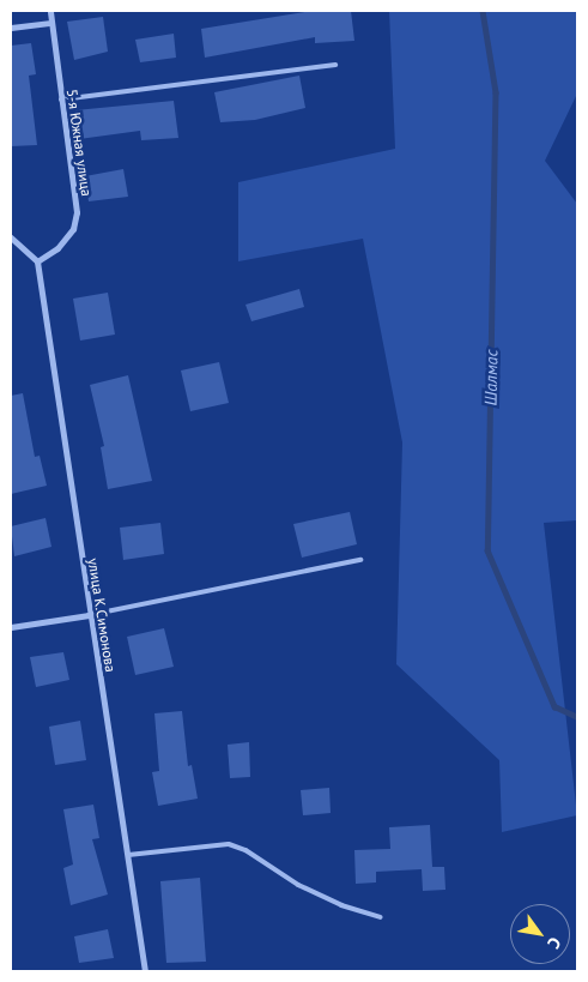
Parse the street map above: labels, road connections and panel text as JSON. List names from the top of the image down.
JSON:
{
  "streets": {
    "street": ["5-я Южная улица", "улица К.Симонова"]
  },
  "crossings": [
    ["5-я Южная улица", "улица К.Симонова"]
  ],
  "water": ["Шалмас"],
  "north": "bottom right"
}
